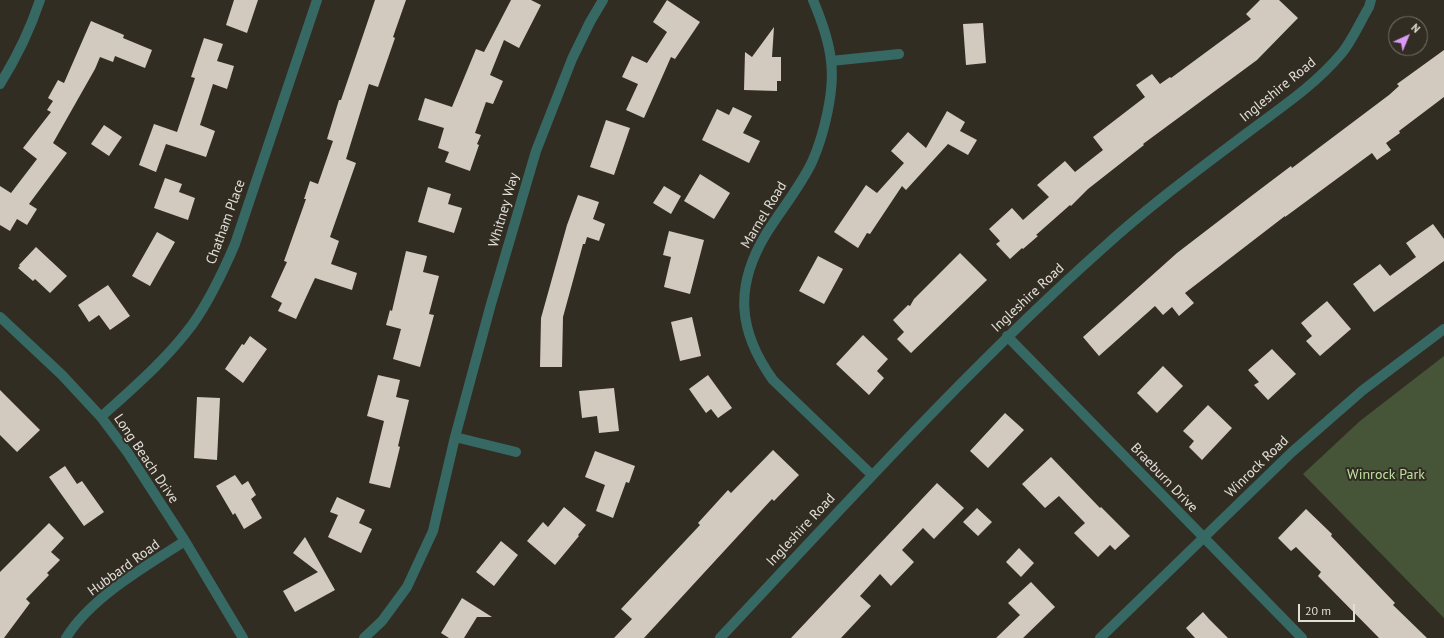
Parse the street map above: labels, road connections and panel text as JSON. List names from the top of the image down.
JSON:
{
  "streets": {
    "street": [
      "Ingleshire Road",
      "Whitney Way",
      "Marnel Road",
      "Chatham Place",
      "Long Beach Drive",
      "Winrock Road",
      "Braeburn Drive",
      "Hubbard Road"
    ]
  },
  "crossings": [
    ["Ingleshire Road", "Marnel Road"],
    ["Ingleshire Road", "Braeburn Drive"],
    ["Chatham Place", "Long Beach Drive"],
    ["Long Beach Drive", "Hubbard Road"],
    ["Winrock Road", "Braeburn Drive"]
  ],
  "parks": ["Winrock Park"],
  "scale_bar": "20 m",
  "north": "top right"
}
